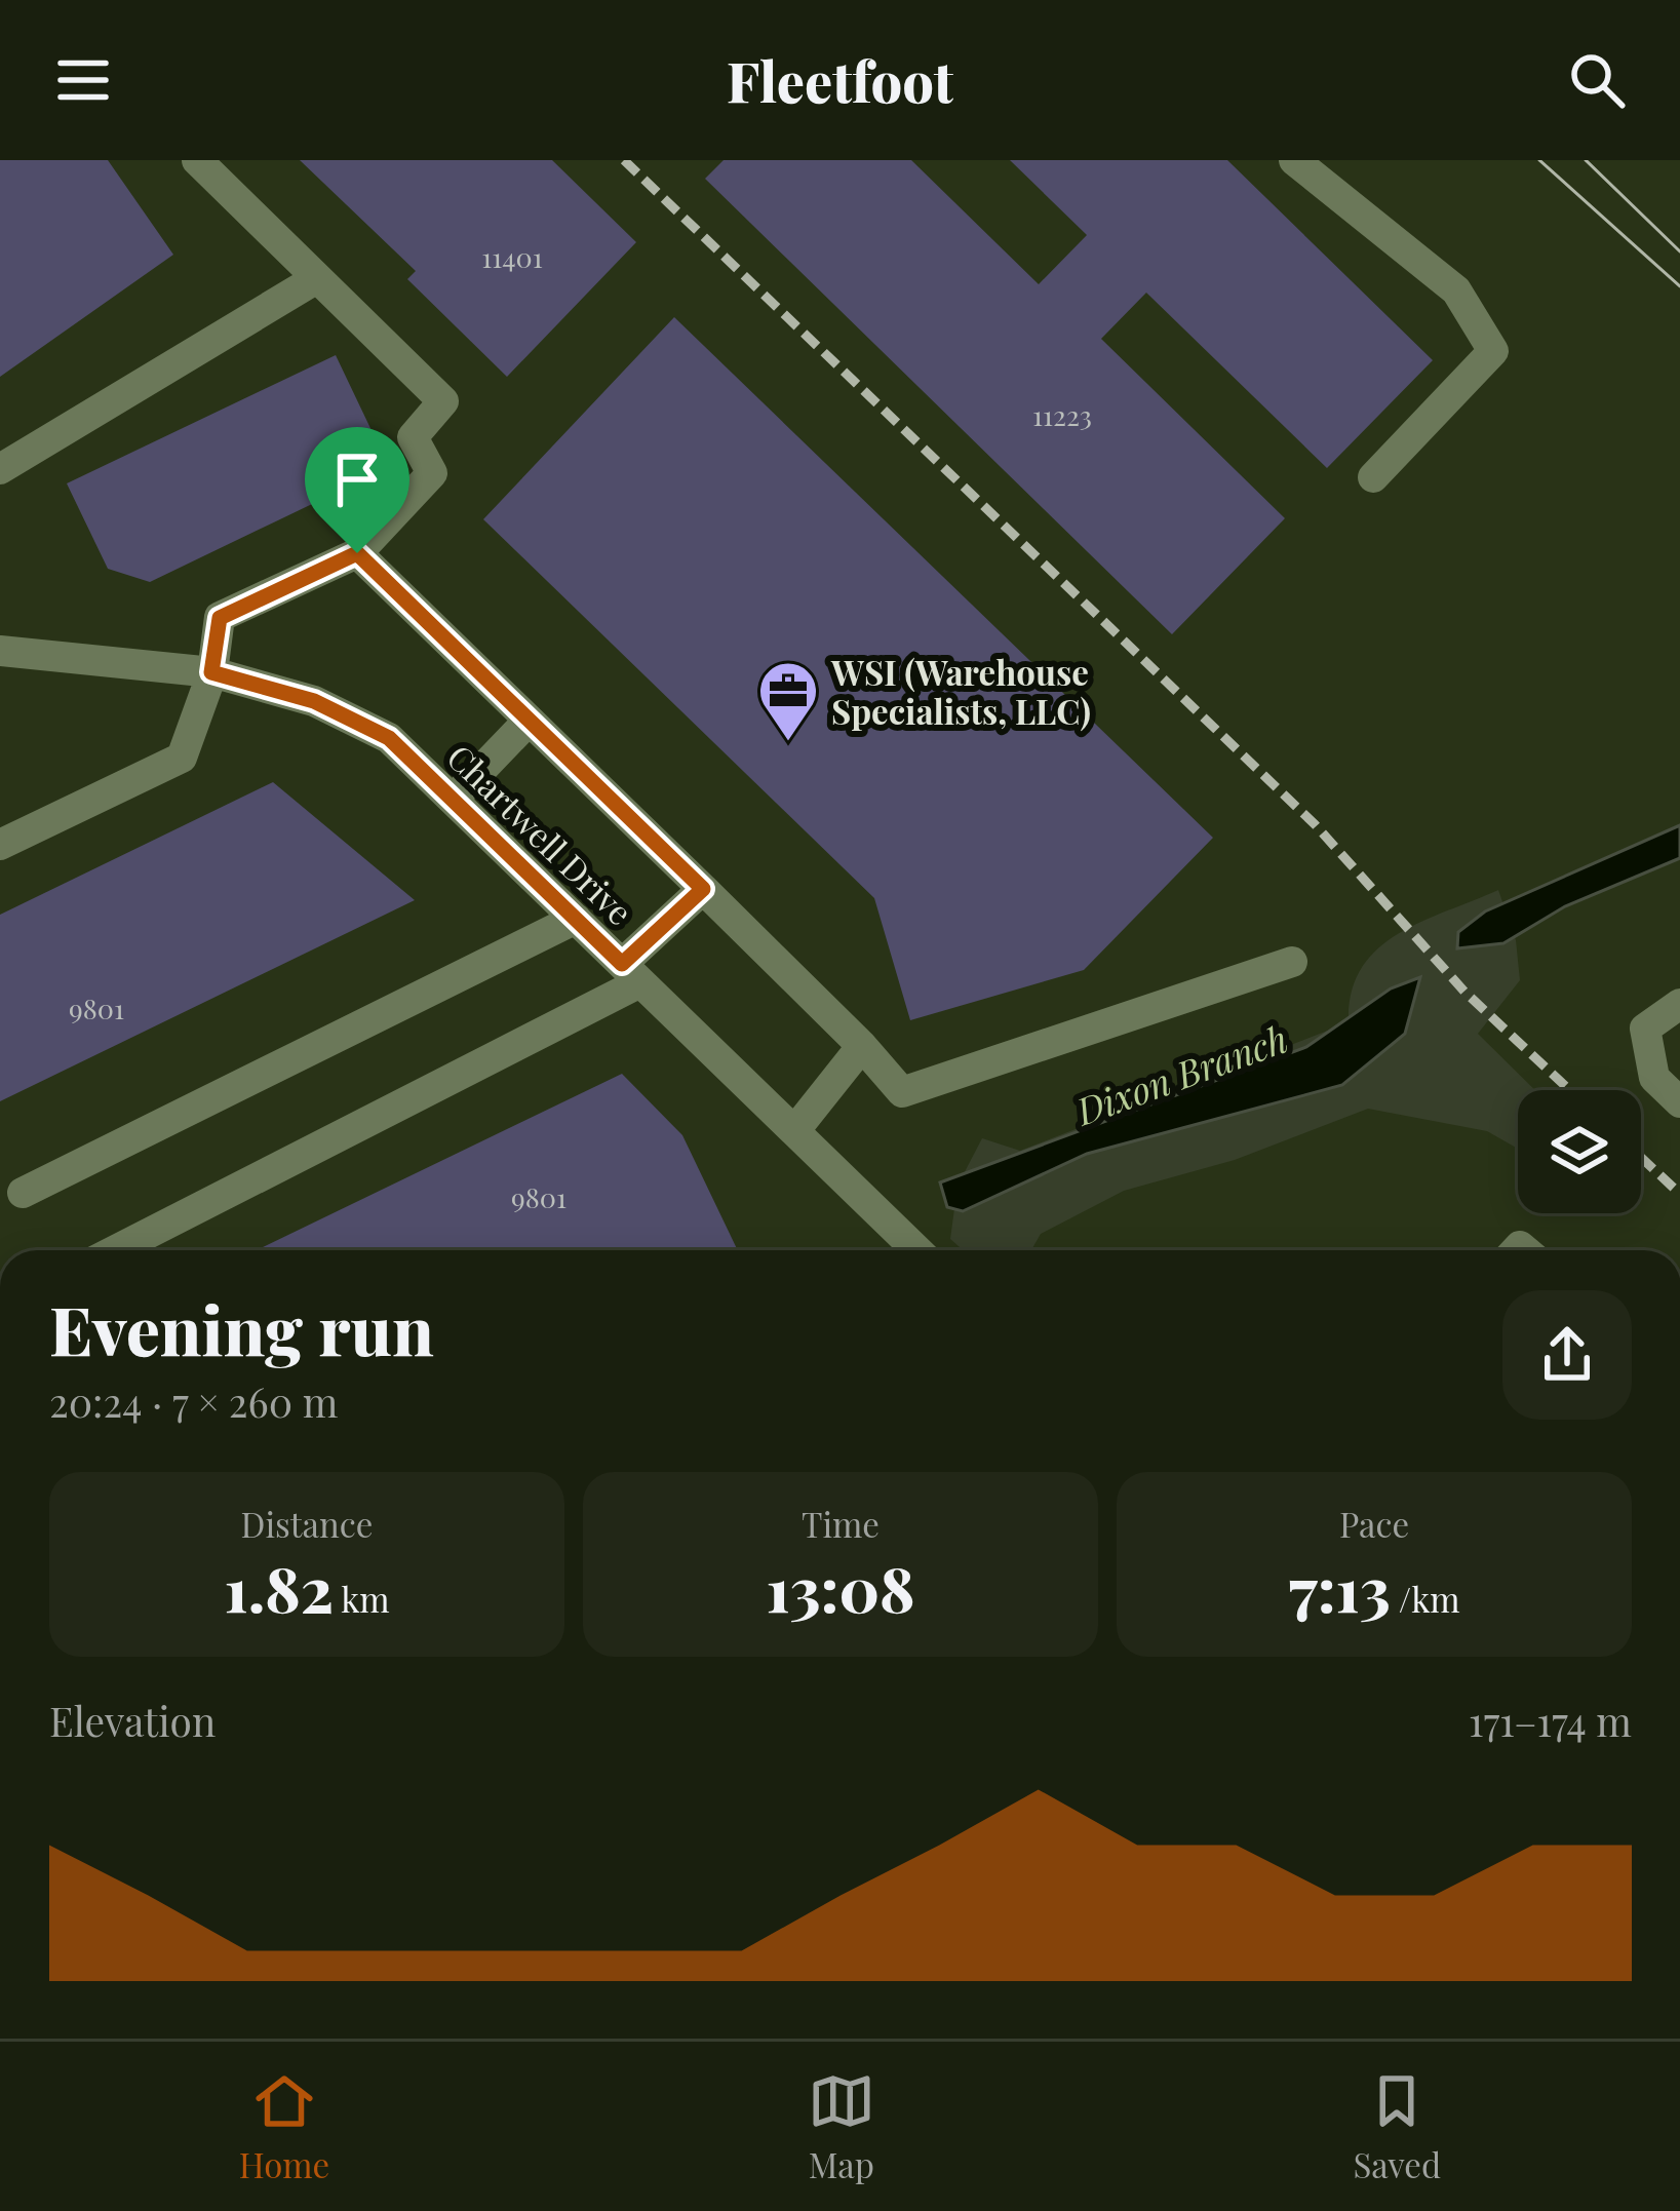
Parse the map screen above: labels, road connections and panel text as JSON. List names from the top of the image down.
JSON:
{
  "streets": {
    "street": ["Chartwell Drive"]
  },
  "water": ["Dixon Branch"],
  "places": {
    "office": ["WSI (Warehouse Specialists, LLC)"]
  },
  "house_numbers": [
    "11401",
    "11223",
    "9801",
    "9801"
  ],
  "page": {
    "header": "Fleetfoot",
    "heading": ["Evening run", "20:24 · 7 × 260 m"],
    "stats": [
      ["Distance", "1.82 km"],
      ["Time", "13:08"],
      ["Pace", "7:13 /km"]
    ],
    "chart": ["Elevation", "171–174 m"],
    "tabs": ["Home", "Map", "Saved"]
  }
}
